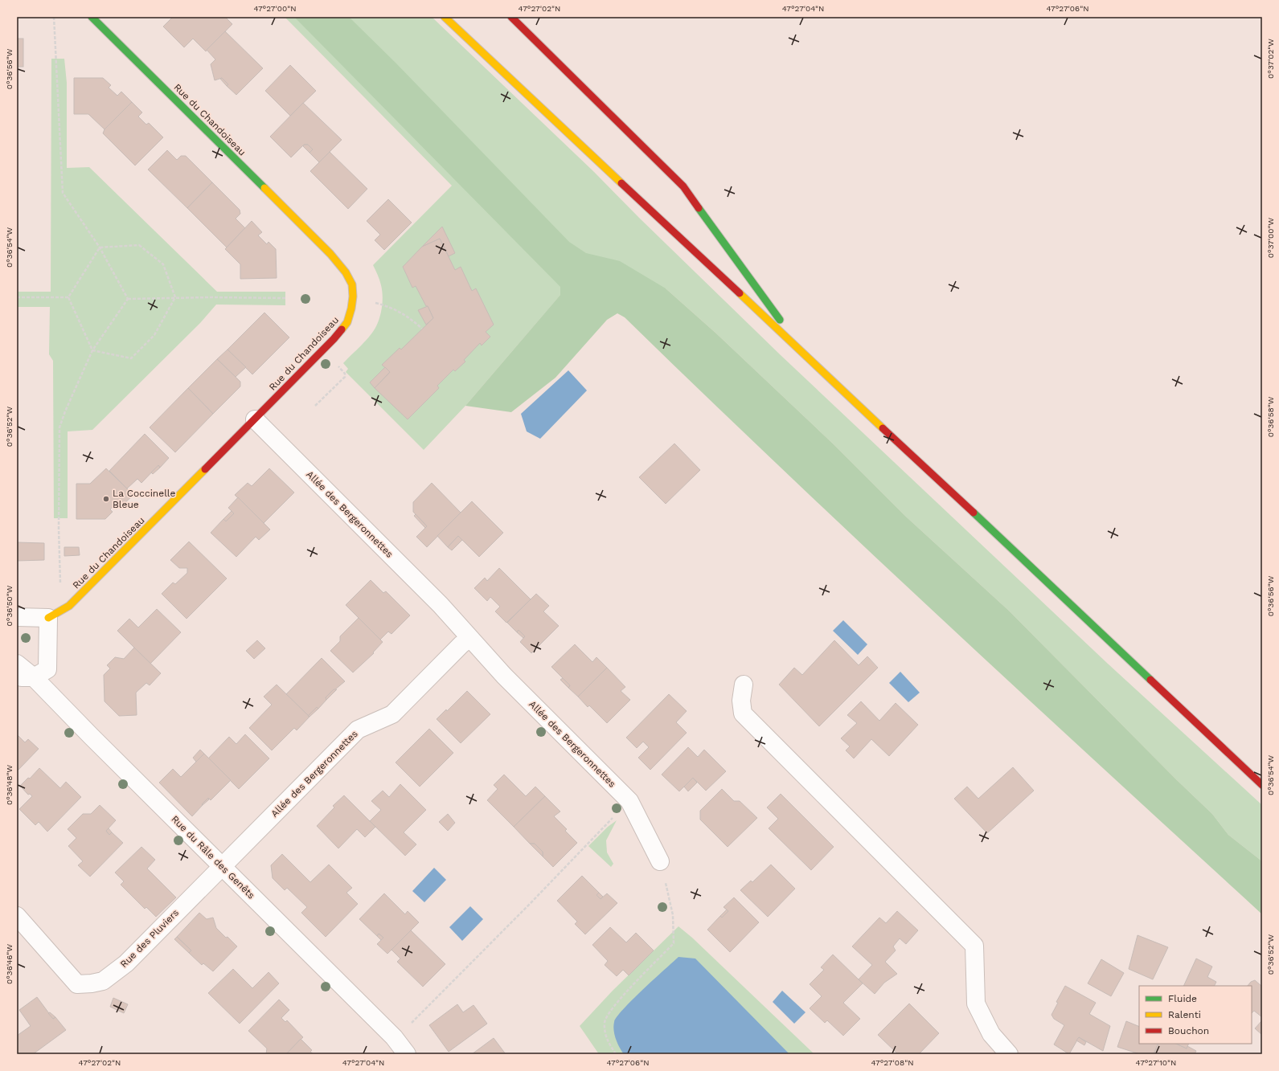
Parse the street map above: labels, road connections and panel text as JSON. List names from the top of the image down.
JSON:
{
  "streets": {
    "main road": ["Rue du Chandoiseau"],
    "street": ["Allée des Bergeronnettes", "Rue du Râle des Genêts", "Rue des Pluviers"]
  },
  "crossings": [
    ["Rue du Chandoiseau", "Allée des Bergeronnettes"],
    ["Allée des Bergeronnettes", "Rue du Râle des Genêts"],
    ["Allée des Bergeronnettes", "Rue des Pluviers"],
    ["Rue du Râle des Genêts", "Rue des Pluviers"]
  ],
  "places": ["La Coccinelle Bleue"],
  "legend": ["Fluide", "Ralenti", "Bouchon"],
  "coordinates": [
    "47°27'00\"N",
    "47°27'02\"N",
    "47°27'04\"N",
    "47°27'06\"N",
    "0°37'02\"W",
    "0°36'56\"W",
    "0°37'00\"W",
    "0°36'54\"W",
    "0°36'58\"W",
    "0°36'52\"W",
    "0°36'50\"W",
    "0°36'48\"W",
    "0°36'46\"W",
    "47°27'08\"N",
    "47°27'10\"N"
  ]
}
